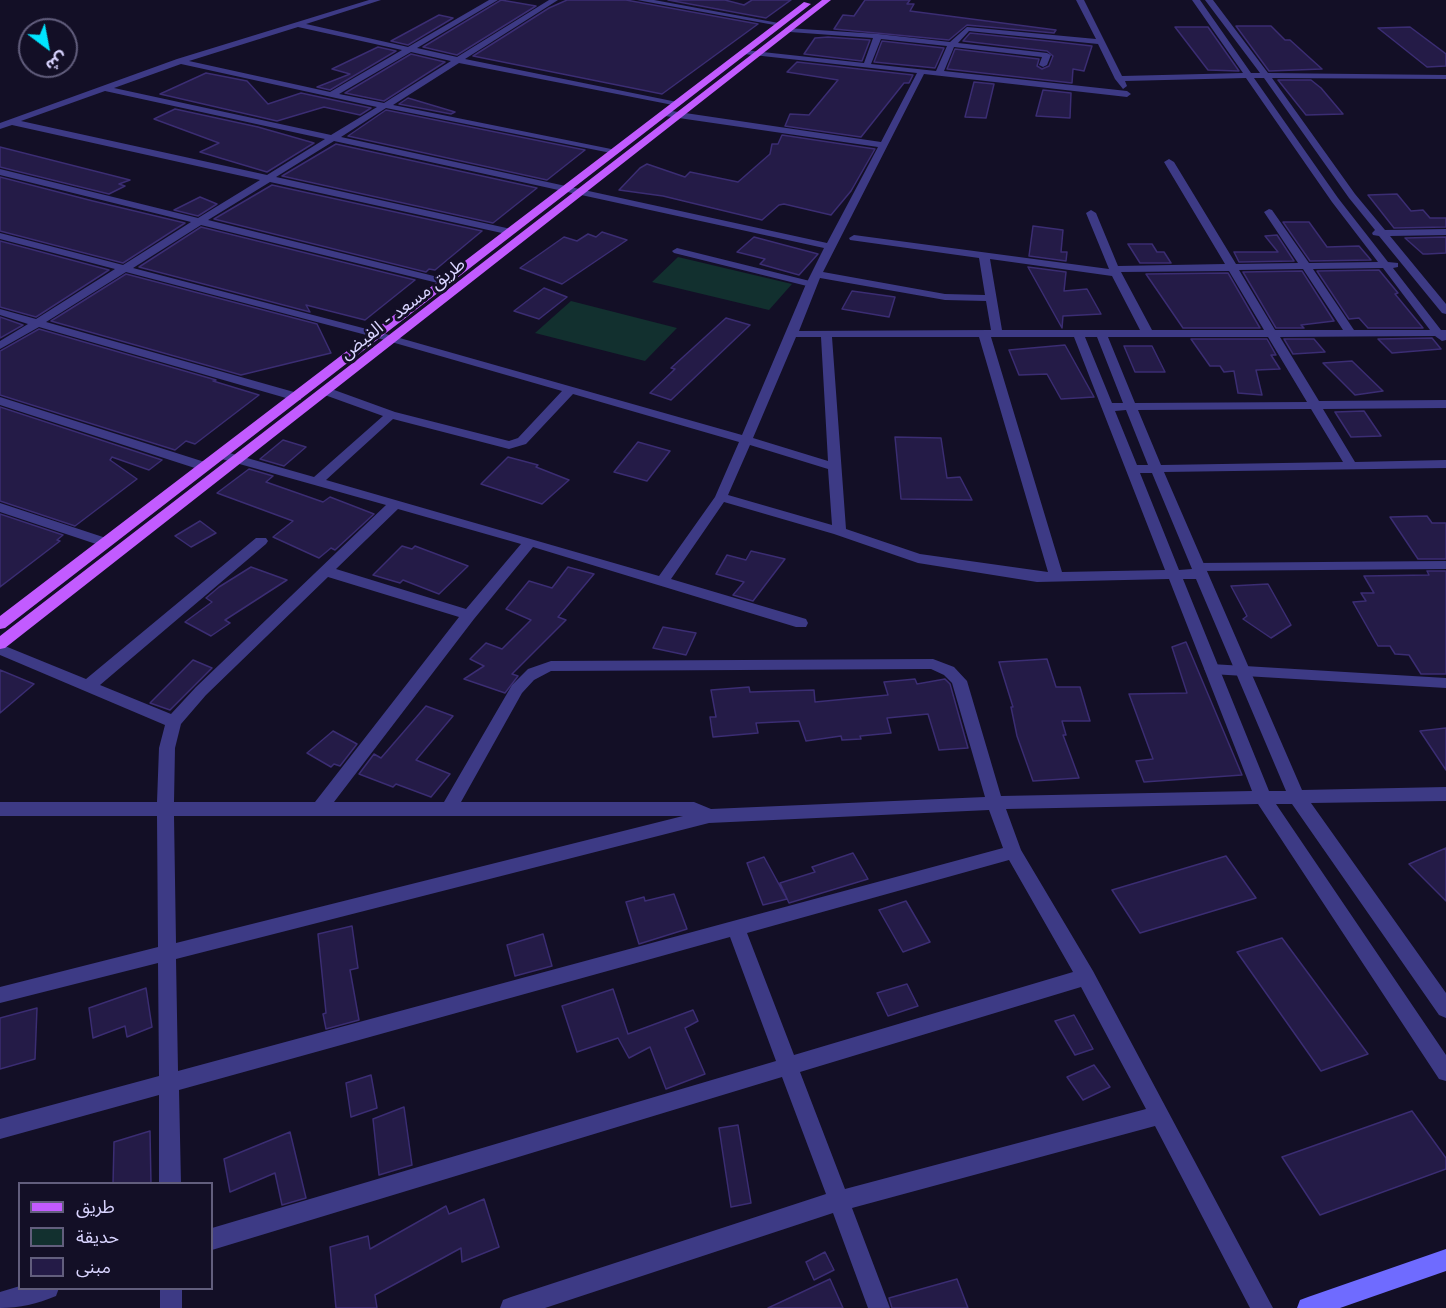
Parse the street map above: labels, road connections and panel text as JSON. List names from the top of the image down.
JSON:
{
  "streets": {
    "main road": ["طريق مسعد - الفيض"]
  },
  "legend": ["طريق", "حديقة", "مبنى"],
  "north": "bottom right"
}
